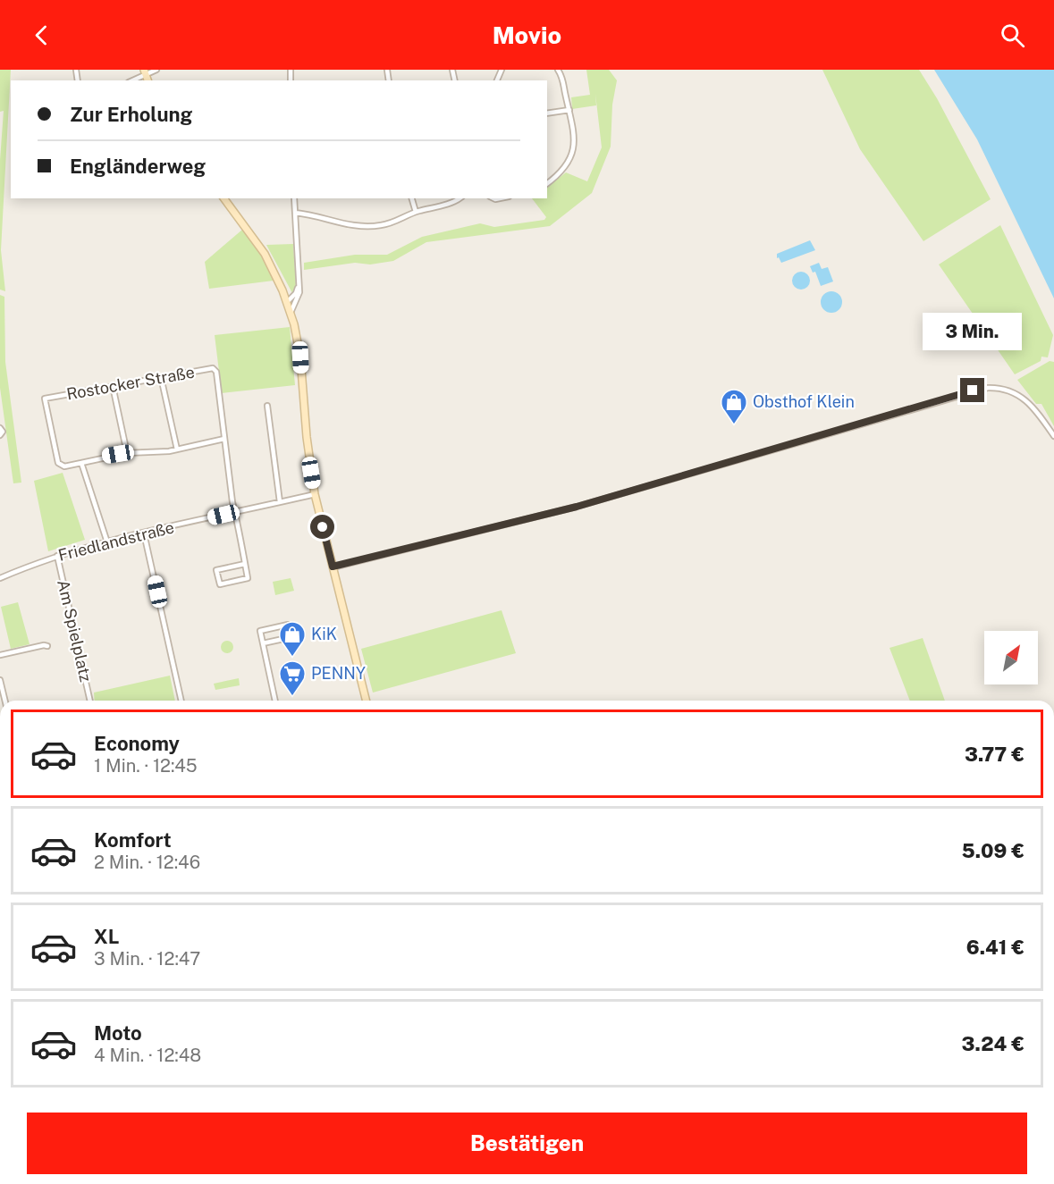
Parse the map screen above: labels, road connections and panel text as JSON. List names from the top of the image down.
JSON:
{
  "streets": {
    "street": ["Rostocker Straße", "Friedlandstraße", "Am Spielplatz"]
  },
  "crossings": [
    ["Friedlandstraße", "Am Spielplatz"]
  ],
  "places": {
    "shop": ["Obsthof Klein", "KiK"],
    "supermarket": ["PENNY"]
  },
  "north": "top right",
  "page": {
    "header": "Movio",
    "banner": ["Zur Erholung", "Engländerweg"],
    "bubble": "3 Min.",
    "list": [
      {
        "name": "Economy",
        "note": "1 Min. · 12:45",
        "value": "3.77 €"
      },
      {
        "name": "Komfort",
        "note": "2 Min. · 12:46",
        "value": "5.09 €"
      },
      {
        "name": "XL",
        "note": "3 Min. · 12:47",
        "value": "6.41 €"
      },
      {
        "name": "Moto",
        "note": "4 Min. · 12:48",
        "value": "3.24 €"
      }
    ],
    "buttons": "Bestätigen"
  }
}
